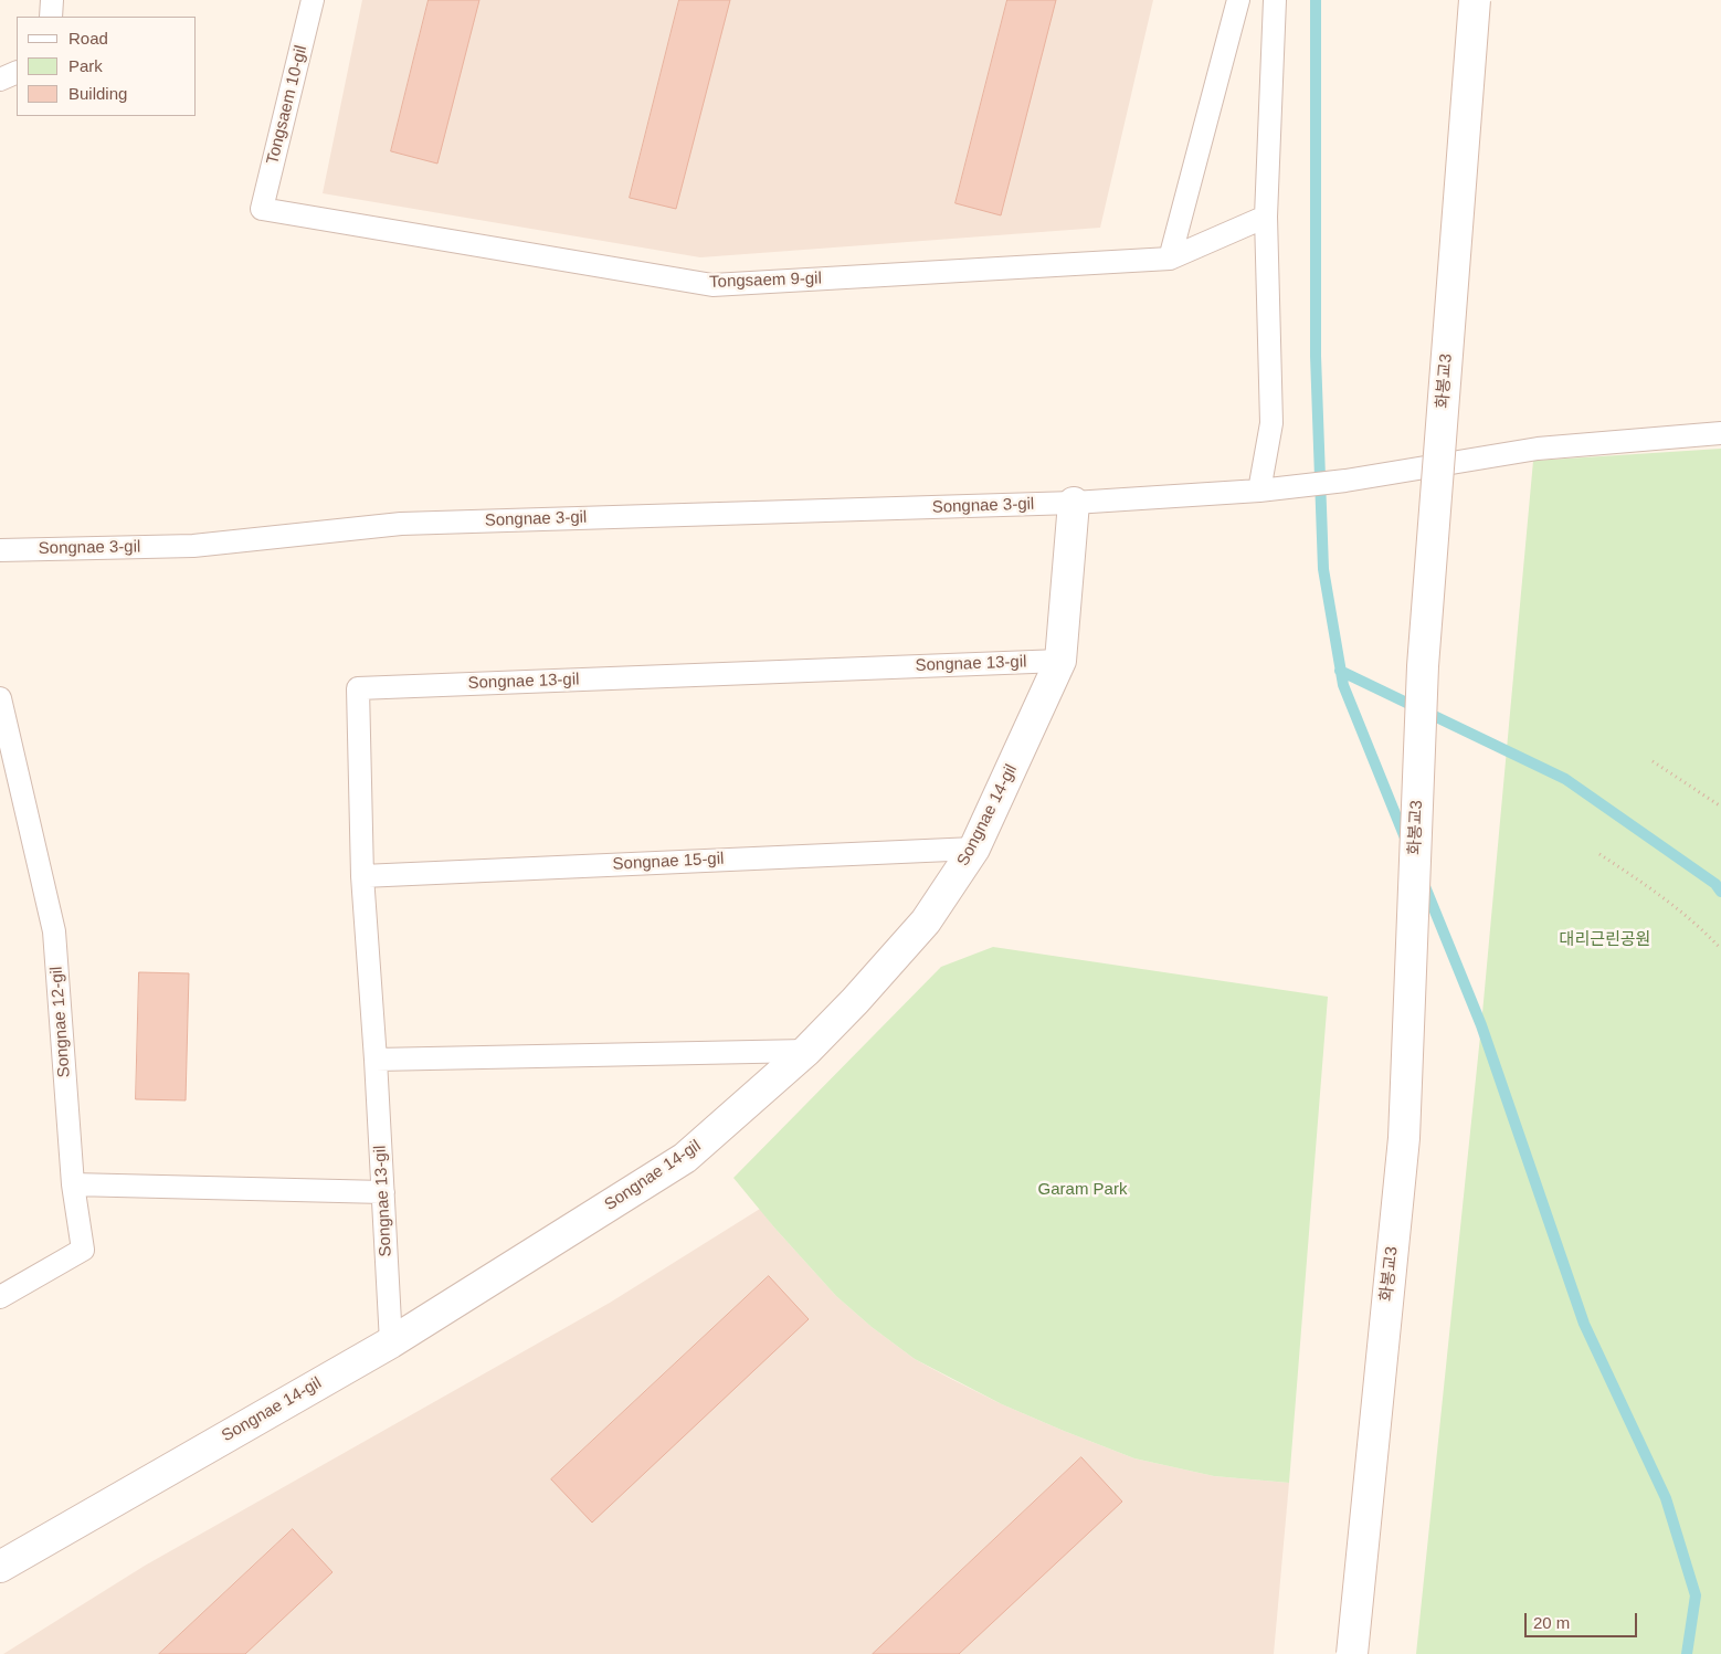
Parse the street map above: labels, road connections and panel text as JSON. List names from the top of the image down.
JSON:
{
  "streets": {
    "main road": ["화봉교3", "Songnae 14-gil"],
    "lane": [
      "Tongsaem 10-gil",
      "Tongsaem 9-gil",
      "Songnae 3-gil",
      "Songnae 13-gil",
      "Songnae 15-gil",
      "Songnae 12-gil"
    ]
  },
  "crossings": [
    ["Tongsaem 10-gil", "Tongsaem 9-gil"],
    ["Songnae 3-gil", "Songnae 14-gil"],
    ["Songnae 13-gil", "Songnae 14-gil"],
    ["Songnae 13-gil", "Songnae 15-gil"],
    ["Songnae 14-gil", "Songnae 15-gil"]
  ],
  "parks": ["대리근린공원", "Garam Park"],
  "legend": ["Road", "Park", "Building"],
  "scale_bar": "20 m"
}
